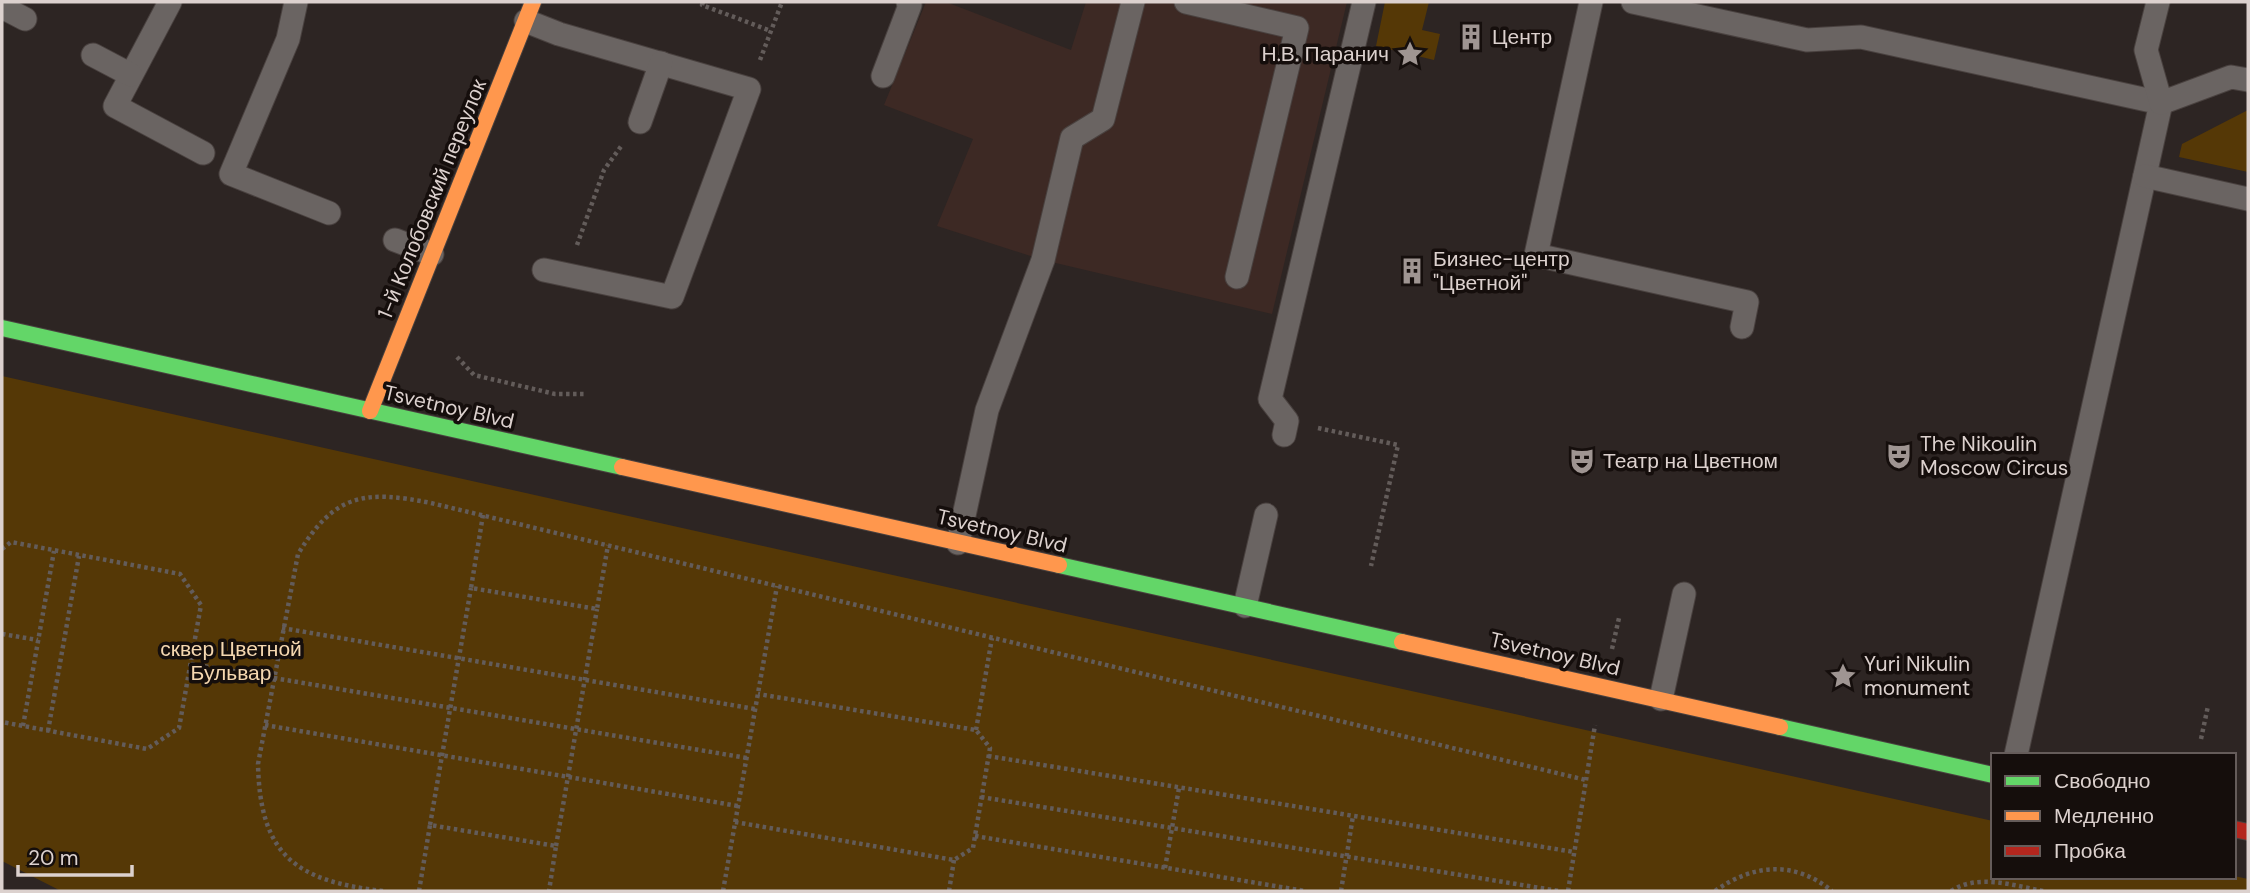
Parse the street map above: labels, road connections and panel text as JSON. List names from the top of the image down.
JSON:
{
  "streets": {
    "main road": ["1-й Колобовский переулок", "Tsvetnoy Blvd"]
  },
  "crossings": [
    ["1-й Колобовский переулок", "Tsvetnoy Blvd"]
  ],
  "parks": ["сквер Цветной Бульвар"],
  "places": {
    "building": ["Центр", "Бизнес-центр \"Цветной\""],
    "place": ["Н.В. Паранич", "Yuri Nikulin monument"],
    "theatre": ["The Nikoulin Moscow Circus", "Театр на Цветном"]
  },
  "legend": ["Свободно", "Медленно", "Пробка"],
  "scale_bar": "20 m"
}
